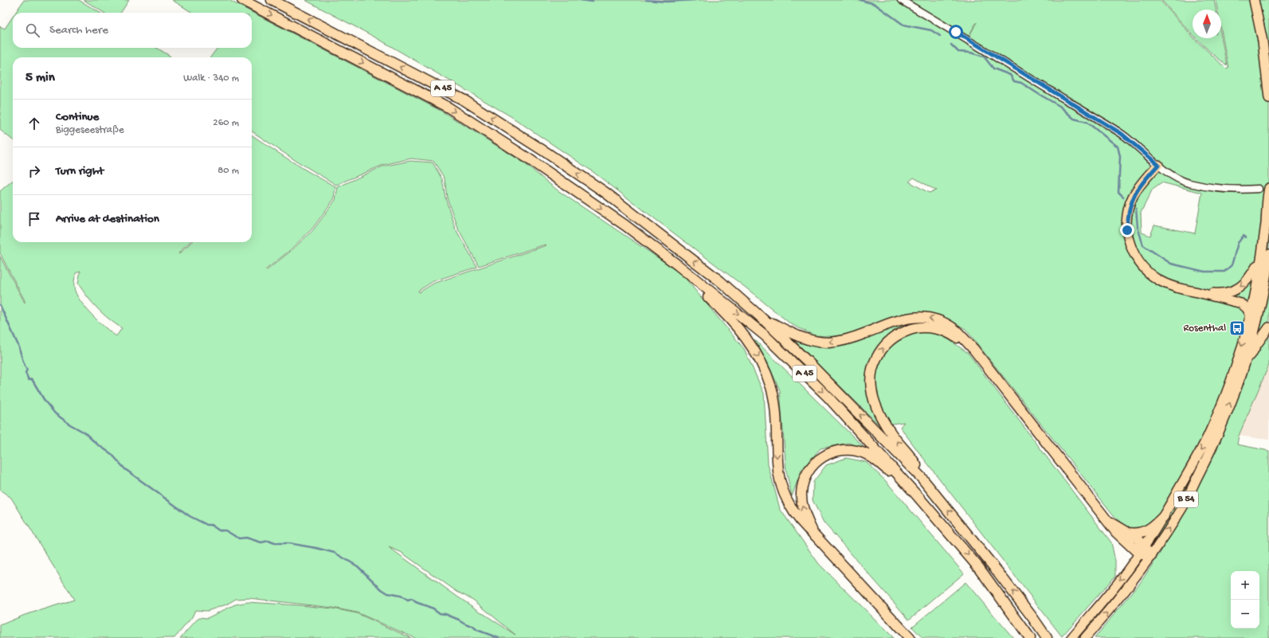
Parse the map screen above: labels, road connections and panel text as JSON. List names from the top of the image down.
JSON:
{
  "streets": {
    "highway": ["A 45"],
    "main road": ["B 54"]
  },
  "places": {
    "bus stop": ["Rosenthal"]
  },
  "north": "top",
  "page": {
    "search": "Search here",
    "heading": ["5 min", "Walk · 340 m"],
    "list": [
      ["Continue", "Biggeseestraße", "260 m"],
      ["Turn right", "80 m"],
      "Arrive at destination"
    ],
    "map_buttons": ["+", "−"]
  }
}
